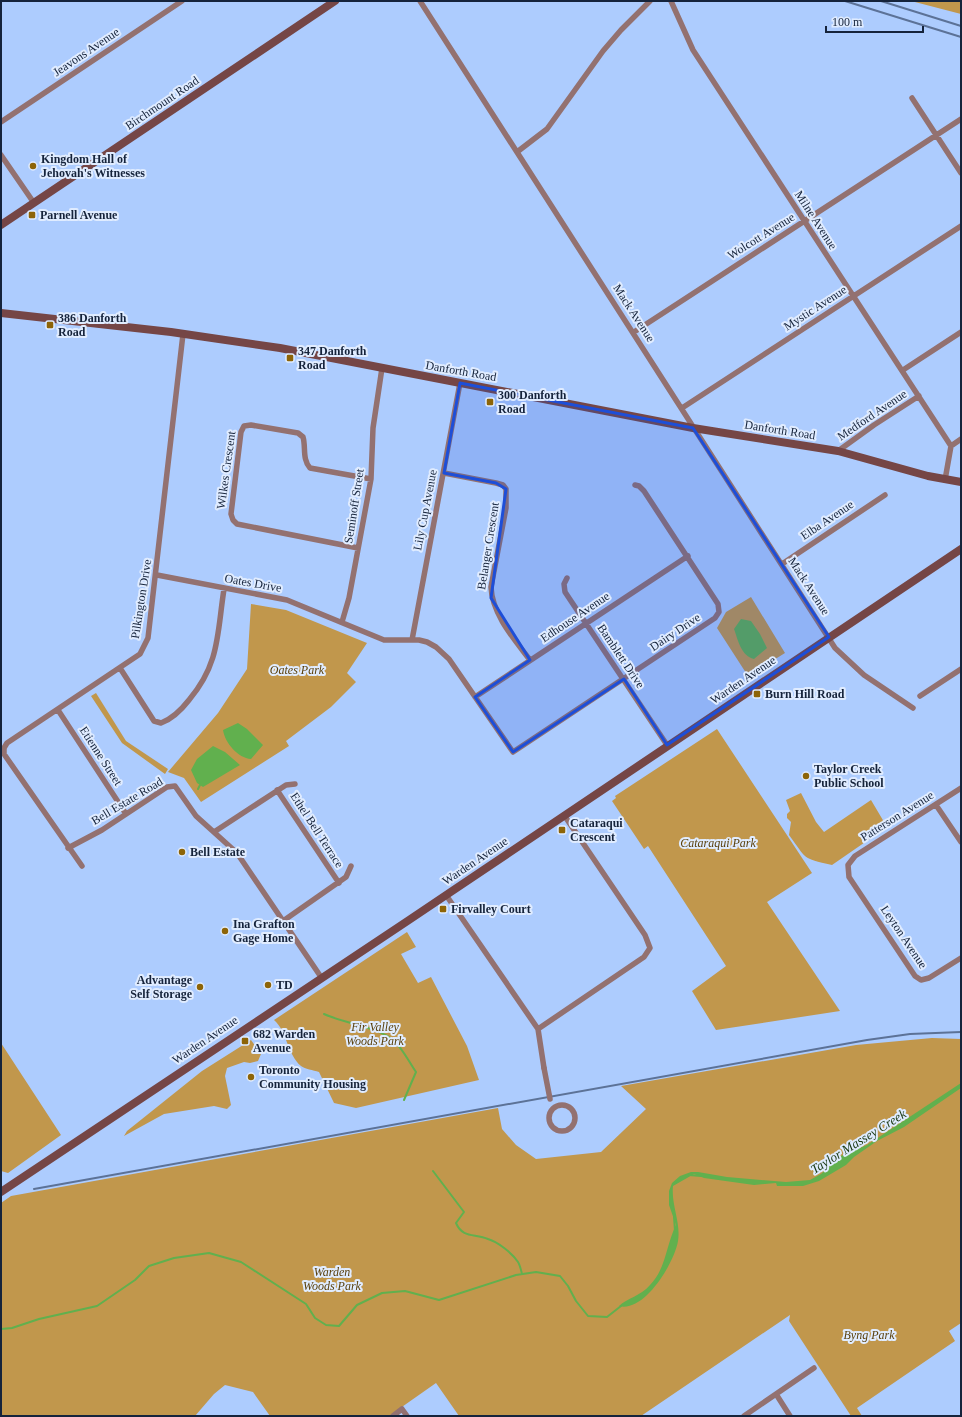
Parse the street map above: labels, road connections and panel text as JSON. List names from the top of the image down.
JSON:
{
  "streets": {
    "main road": ["Birchmount Road", "Danforth Road", "Warden Avenue"],
    "street": [
      "Jeavons Avenue",
      "Milne Avenue",
      "Wolcott Avenue",
      "Mystic Avenue",
      "Mack Avenue",
      "Medford Avenue",
      "Wilkes Crescent",
      "Seminoff Street",
      "Lily Cup Avenue",
      "Elba Avenue",
      "Belanger Crescent",
      "Oates Drive",
      "Pilkington Drive",
      "Edhouse Avenue",
      "Dairy Drive",
      "Bamblett Drive",
      "Etienne Street",
      "Bell Estate Road",
      "Patterson Avenue",
      "Ethel Bell Terrace",
      "Leyton Avenue"
    ]
  },
  "crossings": [
    ["Milne Avenue", "Wolcott Avenue"],
    ["Milne Avenue", "Mystic Avenue"],
    ["Milne Avenue", "Medford Avenue"],
    ["Wolcott Avenue", "Mack Avenue"],
    ["Mystic Avenue", "Mack Avenue"],
    ["Mack Avenue", "Danforth Road"],
    ["Mack Avenue", "Elba Avenue"],
    ["Mack Avenue", "Warden Avenue"],
    ["Danforth Road", "Medford Avenue"],
    ["Danforth Road", "Seminoff Street"],
    ["Danforth Road", "Lily Cup Avenue"],
    ["Danforth Road", "Pilkington Drive"],
    ["Wilkes Crescent", "Seminoff Street"],
    ["Seminoff Street", "Oates Drive"],
    ["Lily Cup Avenue", "Belanger Crescent"],
    ["Lily Cup Avenue", "Oates Drive"],
    ["Belanger Crescent", "Edhouse Avenue"],
    ["Oates Drive", "Pilkington Drive"],
    ["Pilkington Drive", "Etienne Street"],
    ["Pilkington Drive", "Bell Estate Road"],
    ["Edhouse Avenue", "Dairy Drive"],
    ["Edhouse Avenue", "Bamblett Drive"],
    ["Dairy Drive", "Bamblett Drive"],
    ["Bamblett Drive", "Warden Avenue"],
    ["Warden Avenue", "Bell Estate Road"],
    ["Etienne Street", "Bell Estate Road"],
    ["Patterson Avenue", "Leyton Avenue"]
  ],
  "water": ["Taylor Massey Creek"],
  "parks": [
    "Oates Park",
    "Cataraqui Park",
    "Fir Valley Woods Park",
    "Warden Woods Park",
    "Byng Park"
  ],
  "places": {
    "other": [
      "Kingdom Hall of Jehovah's Witnesses",
      "Taylor Creek Public School",
      "Bell Estate",
      "Ina Grafton Gage Home",
      "TD",
      "Advantage Self Storage",
      "Toronto Community Housing"
    ],
    "transit": [
      "Parnell Avenue",
      "386 Danforth Road",
      "347 Danforth Road",
      "300 Danforth Road",
      "Burn Hill Road",
      "Cataraqui Crescent",
      "Firvalley Court",
      "682 Warden Avenue"
    ]
  },
  "scale_bar": "100 m"
}
